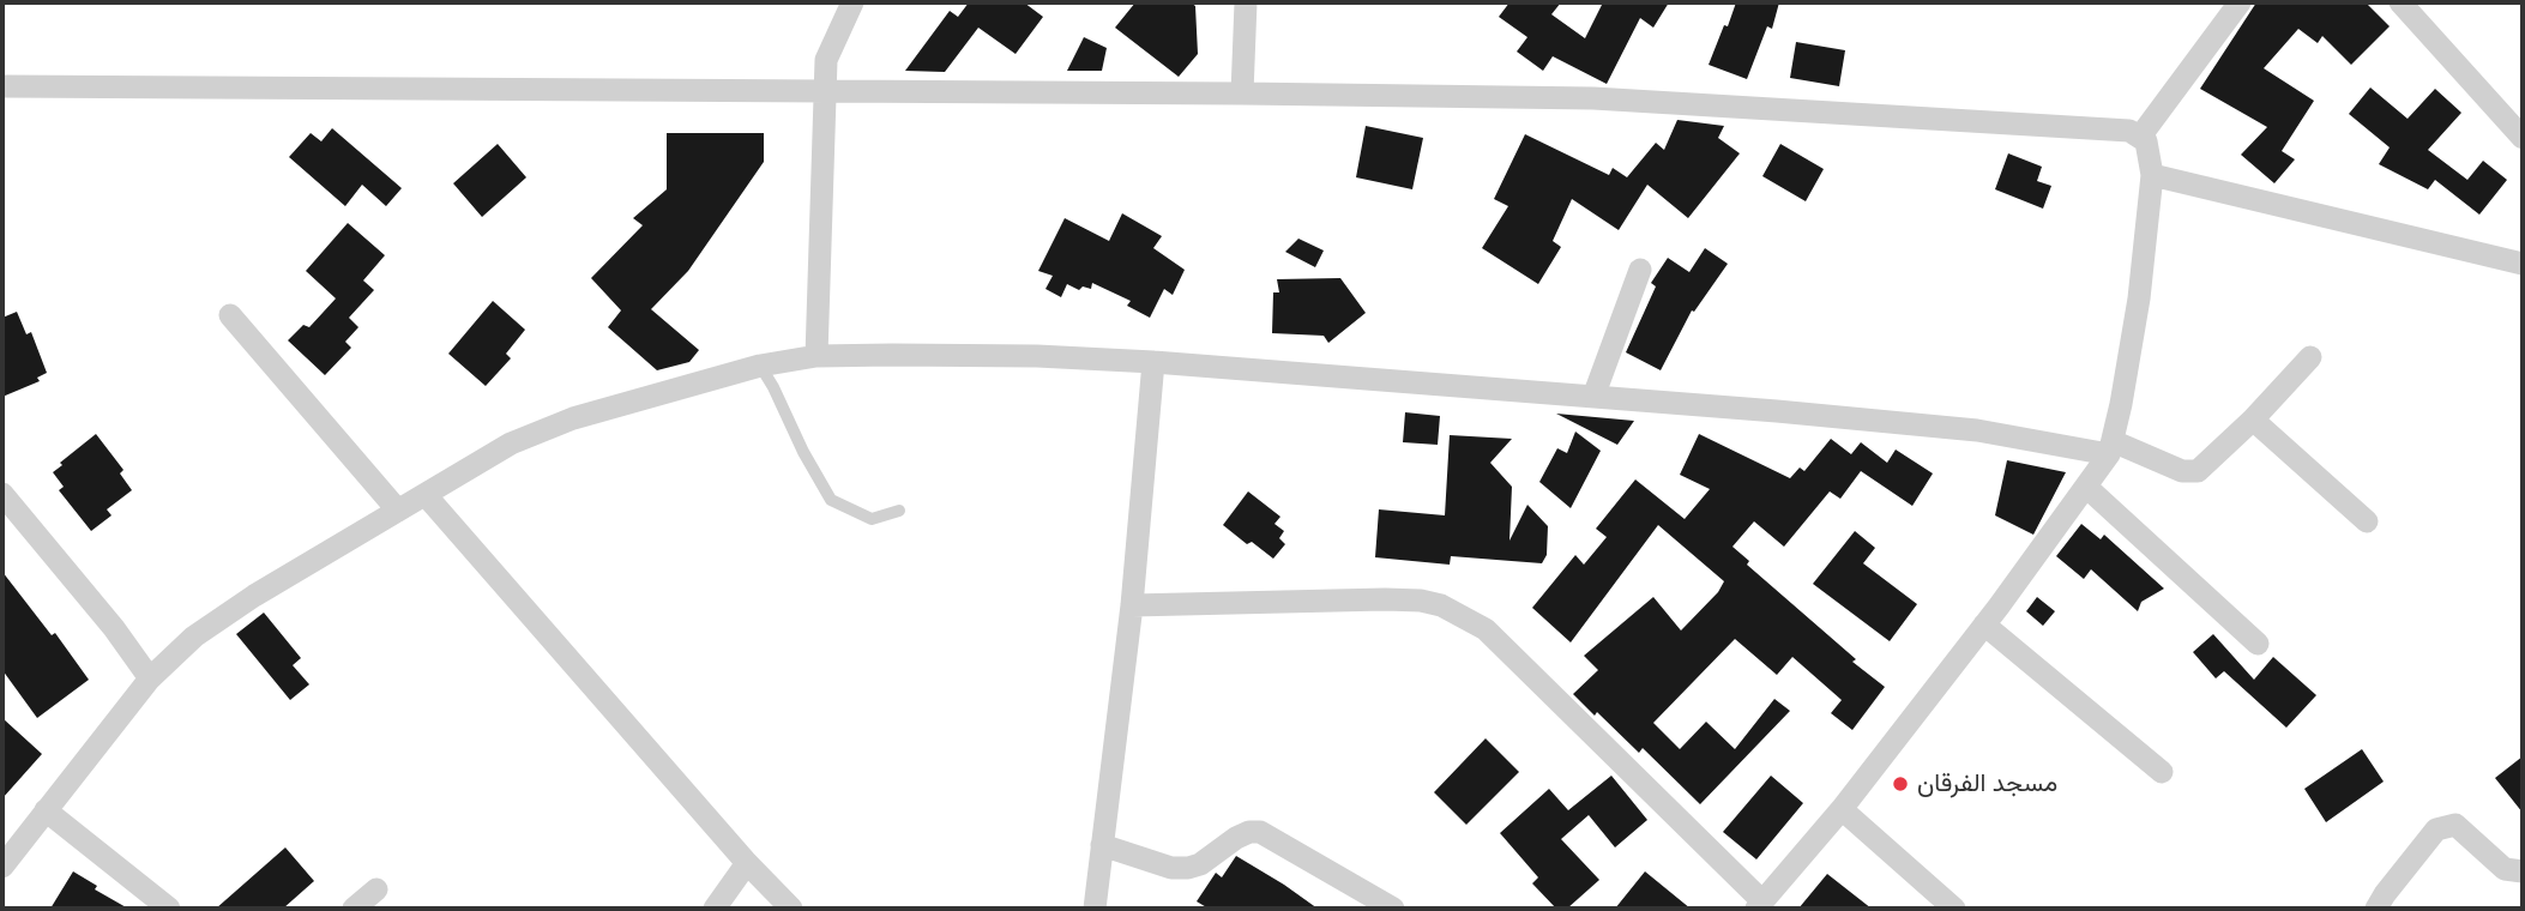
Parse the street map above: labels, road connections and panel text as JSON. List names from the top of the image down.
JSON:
{
  "places": ["مسجد الفرقان"]
}
